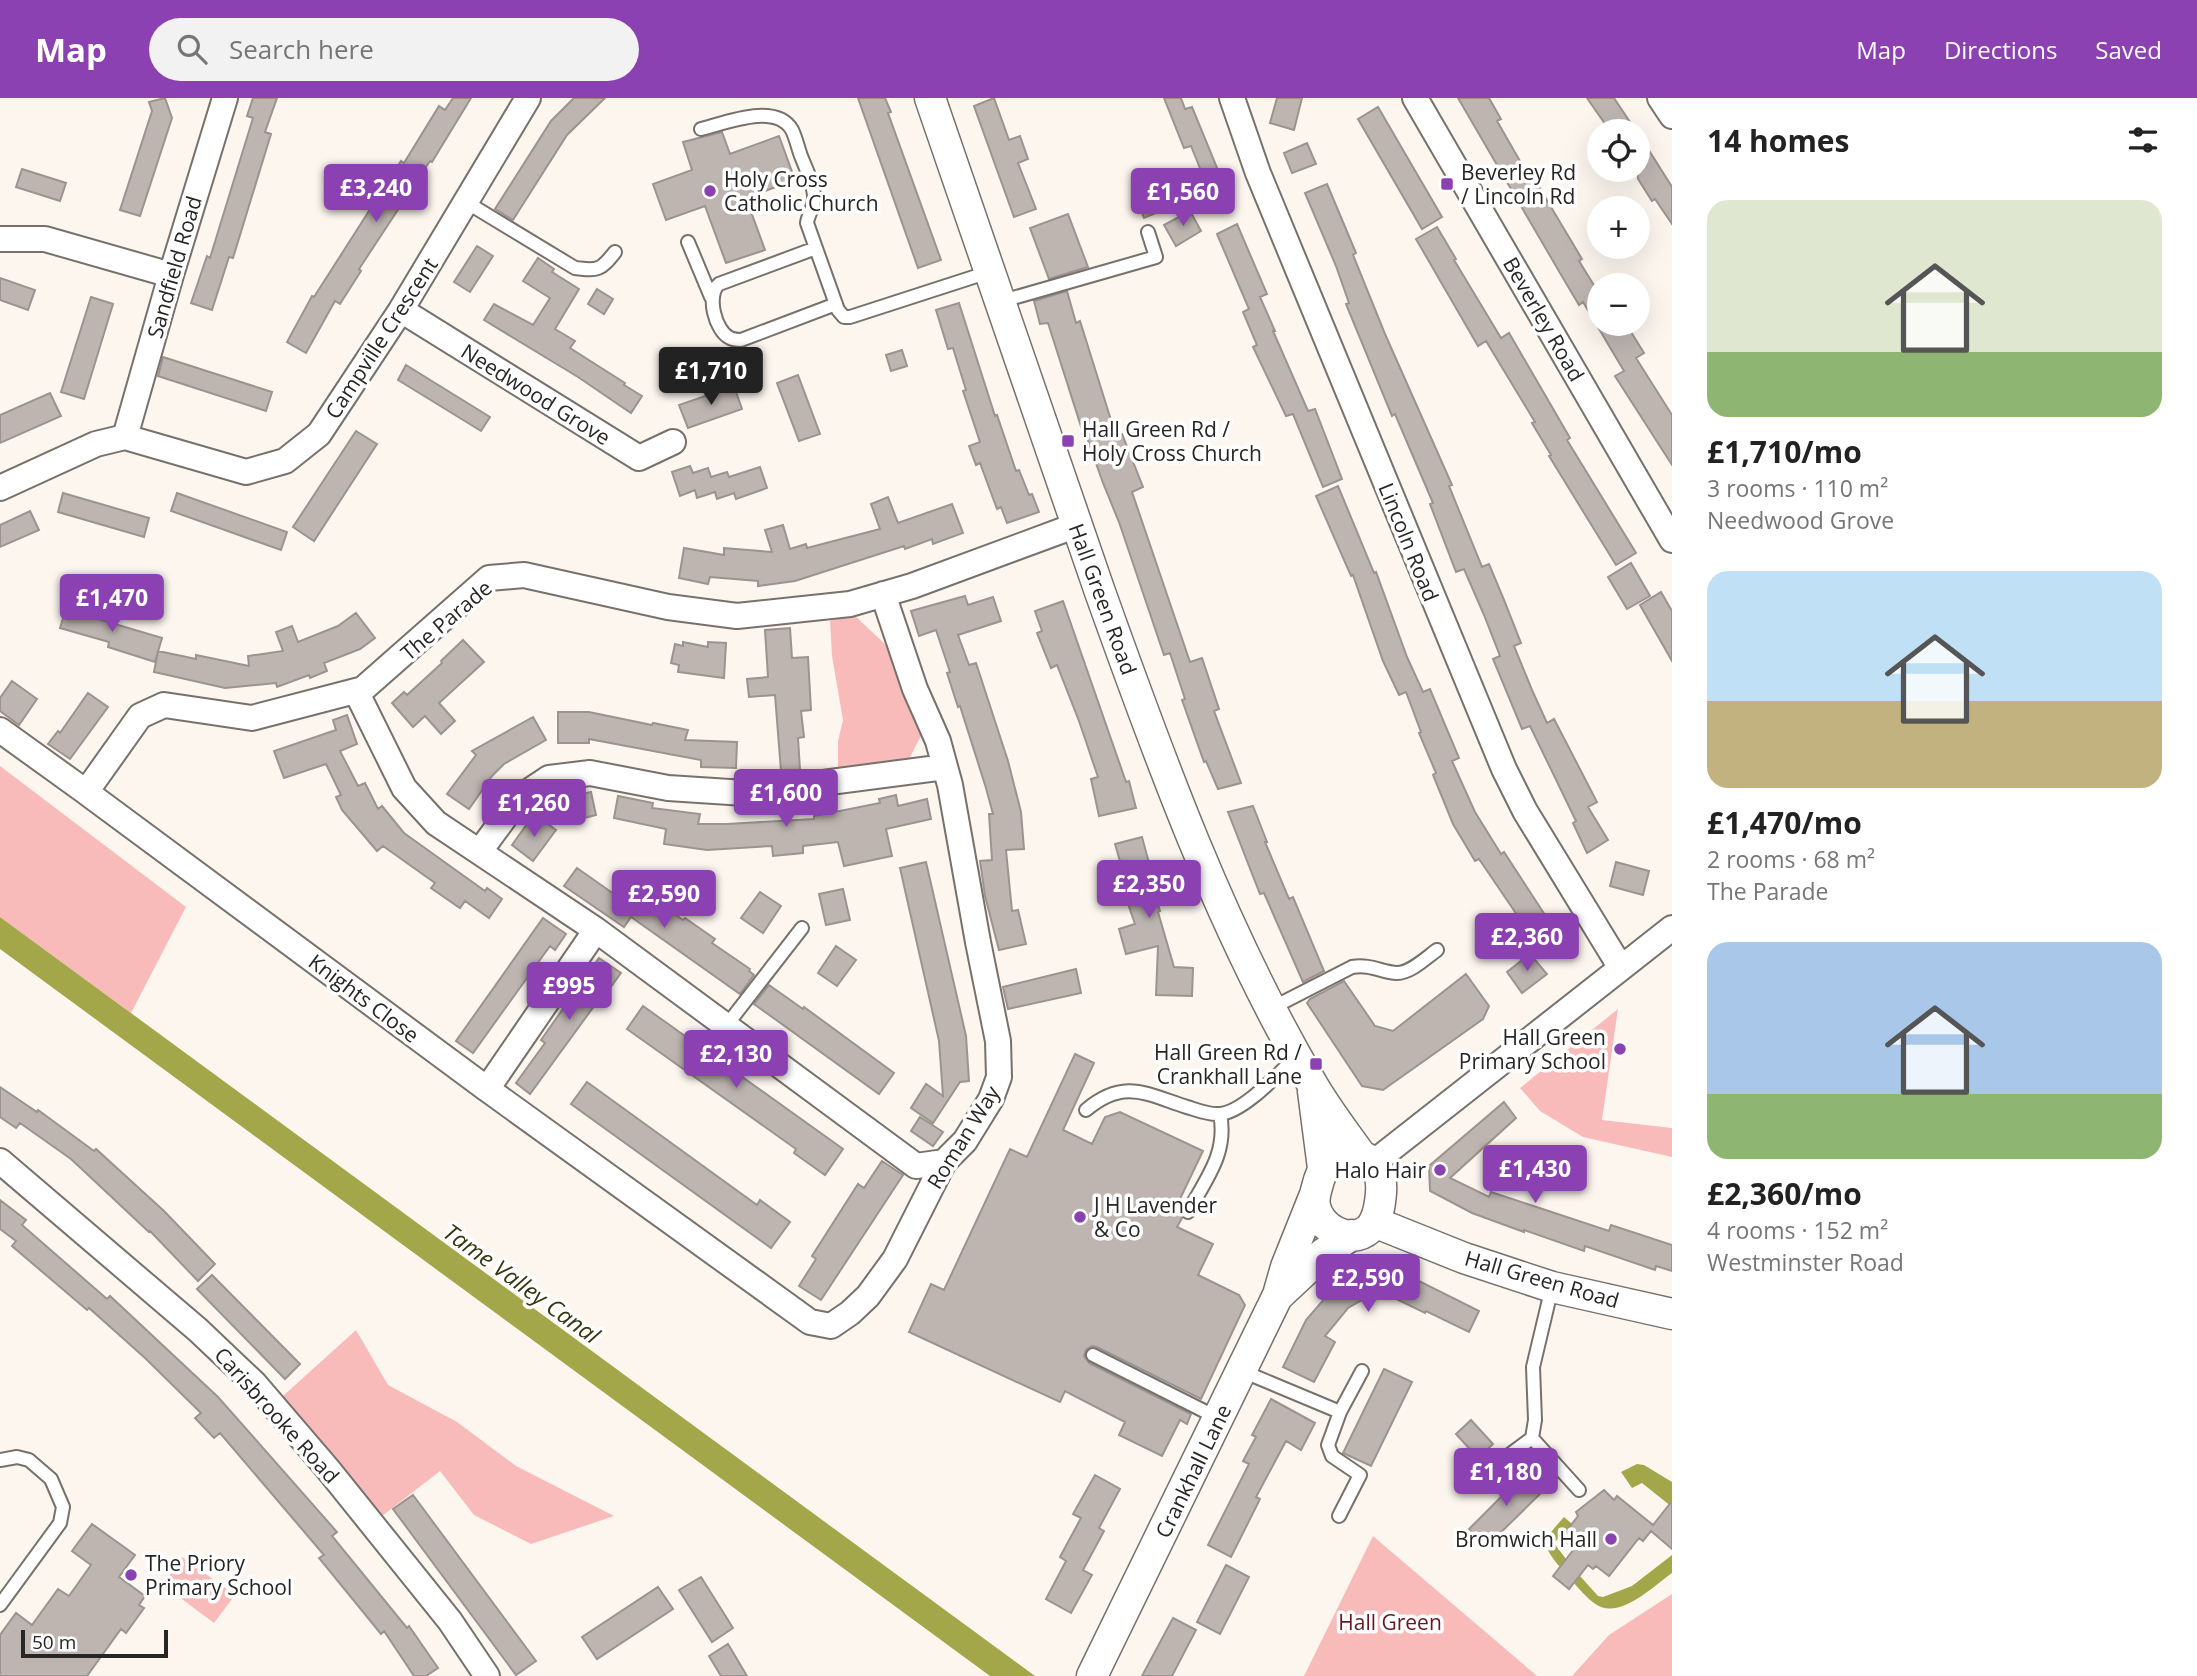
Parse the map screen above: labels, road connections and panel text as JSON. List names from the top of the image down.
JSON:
{
  "streets": {
    "street": [
      "Sandfield Road",
      "Beverley Road",
      "Campville Crescent",
      "Needwood Grove",
      "Lincoln Road",
      "Hall Green Road",
      "The Parade",
      "Knights Close",
      "Roman Way",
      "Carisbrooke Road",
      "Crankhall Lane"
    ]
  },
  "crossings": [
    ["Sandfield Road", "Campville Crescent"],
    ["Campville Crescent", "Needwood Grove"],
    ["Hall Green Road", "The Parade"],
    ["Hall Green Road", "Crankhall Lane"],
    ["The Parade", "Knights Close"],
    ["The Parade", "Roman Way"],
    ["Knights Close", "Roman Way"]
  ],
  "water": ["Tame Valley Canal"],
  "parks": ["Hall Green"],
  "places": {
    "transit": ["Beverley Rd / Lincoln Rd", "Hall Green Rd / Holy Cross Church", "Hall Green Rd / Crankhall Lane"],
    "other": [
      "Holy Cross Catholic Church",
      "Hall Green Primary School",
      "Halo Hair",
      "J H Lavender & Co",
      "Bromwich Hall",
      "The Priory Primary School"
    ]
  },
  "scale_bar": "50 m",
  "page": {
    "header": "Map",
    "search": "Search here",
    "nav": ["Map", "Directions", "Saved"],
    "heading": "14 homes",
    "map_buttons": ["+", "−"],
    "price": [
      "£3,240",
      "£1,560",
      "£1,710",
      "£1,470",
      "£1,600",
      "£1,260",
      "£2,350",
      "£2,590",
      "£2,360",
      "£995",
      "£2,130",
      "£1,430",
      "£2,590",
      "£1,180"
    ],
    "list": [
      {
        "name": "£1,710/mo",
        "note": "3 rooms · 110 m² · Needwood Grove"
      },
      {
        "name": "£1,470/mo",
        "note": "2 rooms · 68 m² · The Parade"
      },
      {
        "name": "£2,360/mo",
        "note": "4 rooms · 152 m² · Westminster Road"
      }
    ],
    "scale": "50 m"
  }
}
